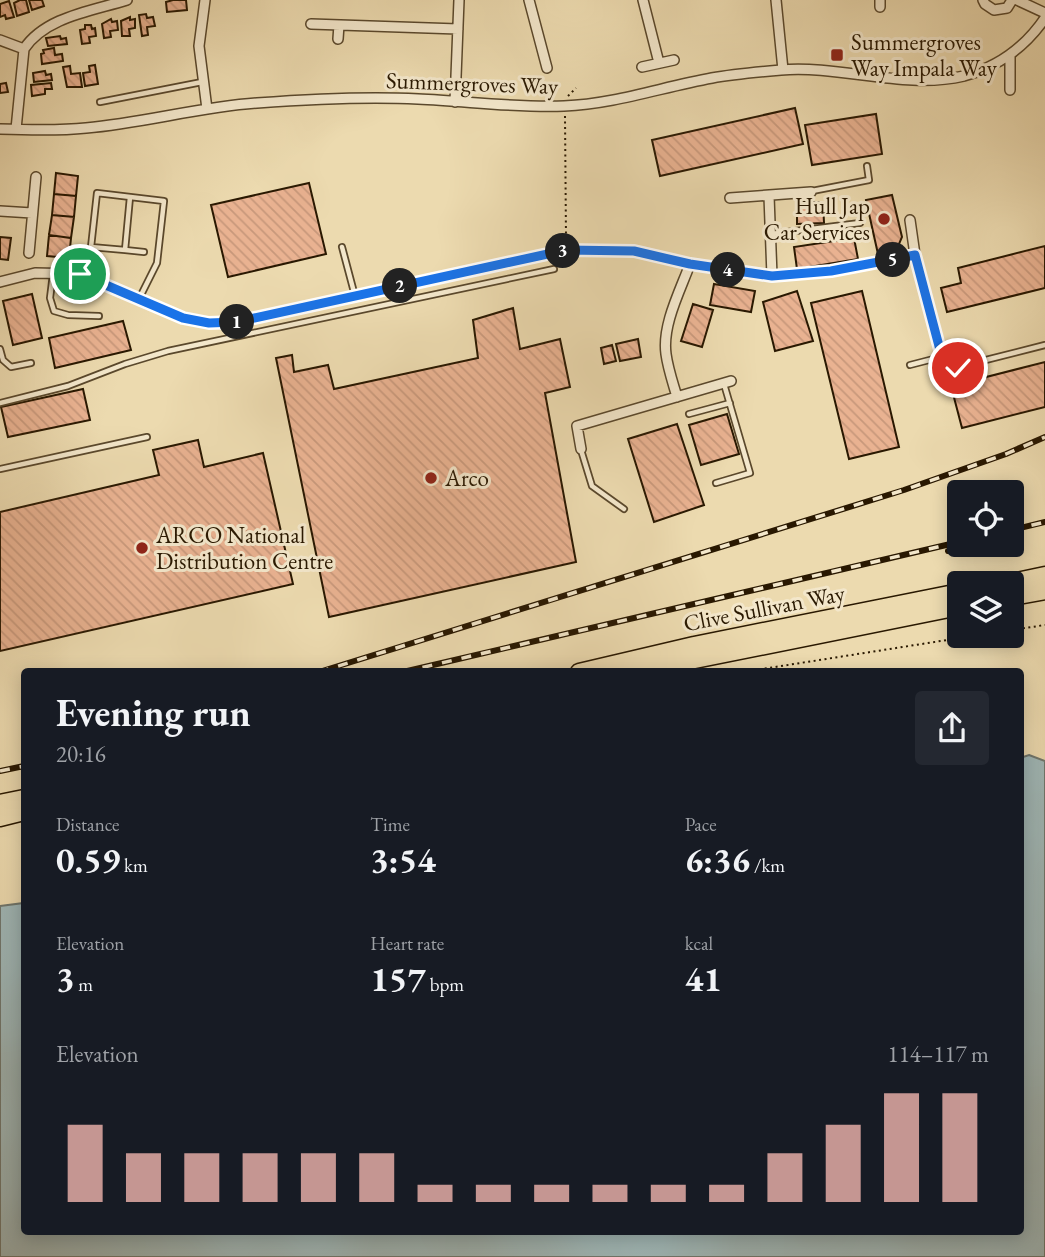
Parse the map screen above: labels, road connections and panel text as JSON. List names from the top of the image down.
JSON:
{
  "streets": {
    "highway": ["Clive Sullivan Way"],
    "street": ["Summergroves Way"]
  },
  "places": {
    "transit": ["Summergroves Way Impala Way"],
    "other": ["Hull Jap Car Services", "Arco", "ARCO National Distribution Centre"]
  },
  "page": {
    "pins": [
      "3",
      "5",
      "4",
      "2",
      "1"
    ],
    "heading": ["Evening run", "20:16"],
    "stats": [
      ["Distance", "0.59 km"],
      ["Time", "3:54"],
      ["Pace", "6:36 /km"],
      ["Elevation", "3 m"],
      ["Heart rate", "157 bpm"],
      ["kcal", "41"]
    ],
    "chart": ["Elevation", "114–117 m"]
  }
}
